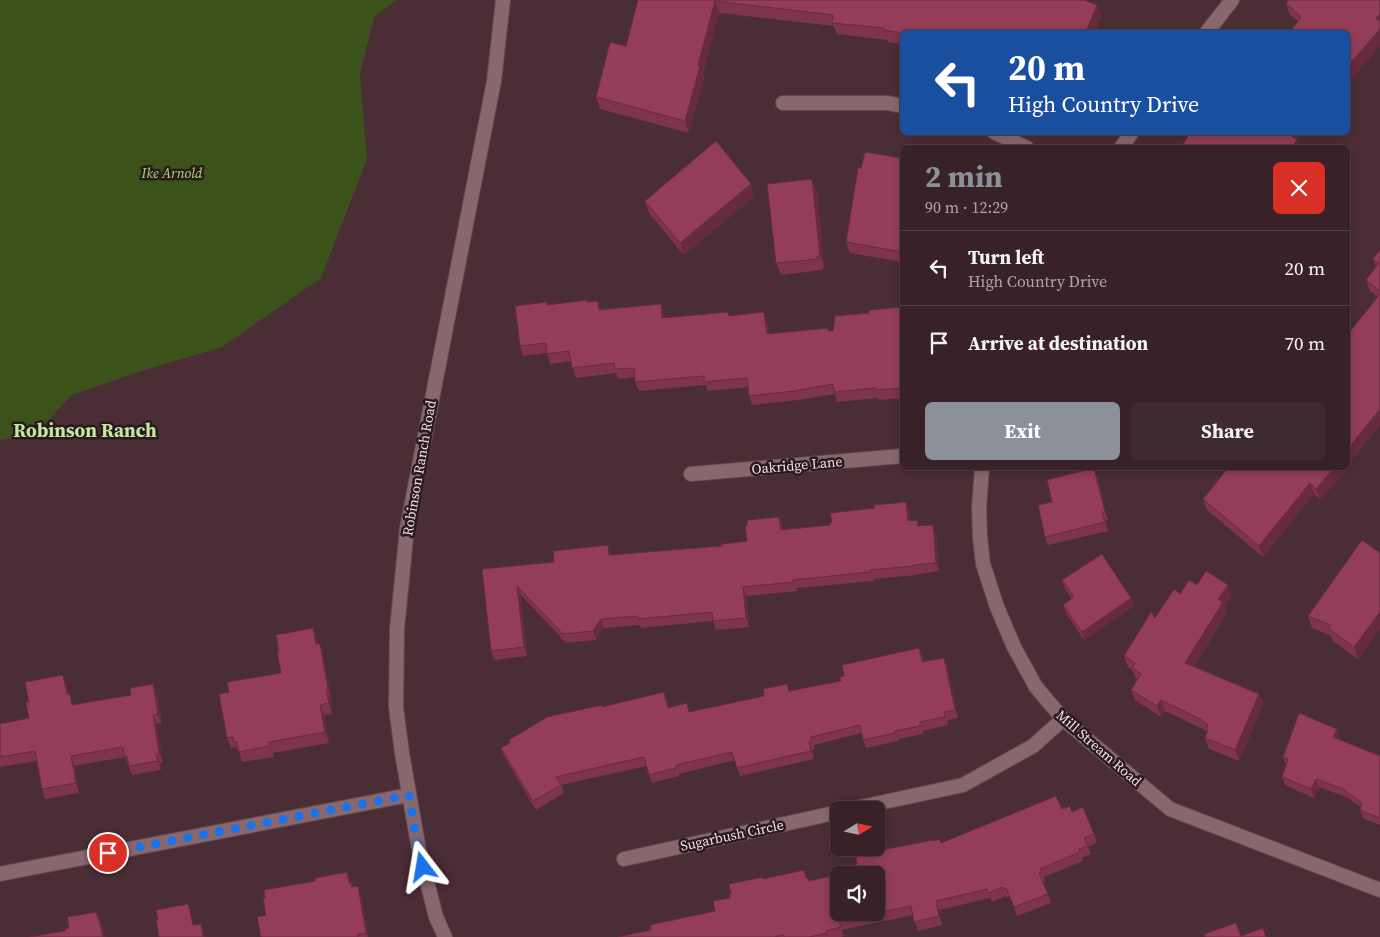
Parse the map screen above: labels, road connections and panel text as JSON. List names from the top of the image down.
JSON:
{
  "streets": {
    "street": [
      "Oakridge Lane",
      "Robinson Ranch Road",
      "Mill Stream Road",
      "Sugarbush Circle"
    ]
  },
  "districts": ["Robinson Ranch"],
  "parks": ["Ike Arnold"],
  "north": "right",
  "page": {
    "turn": ["20 m", "High Country Drive"],
    "heading": ["2 min", "90 m · 12:29"],
    "list": [
      {
        "name": "Turn left",
        "note": "High Country Drive",
        "value": "20 m"
      },
      {
        "name": "Arrive at destination",
        "value": "70 m"
      }
    ],
    "buttons": ["Exit", "Share"]
  }
}
